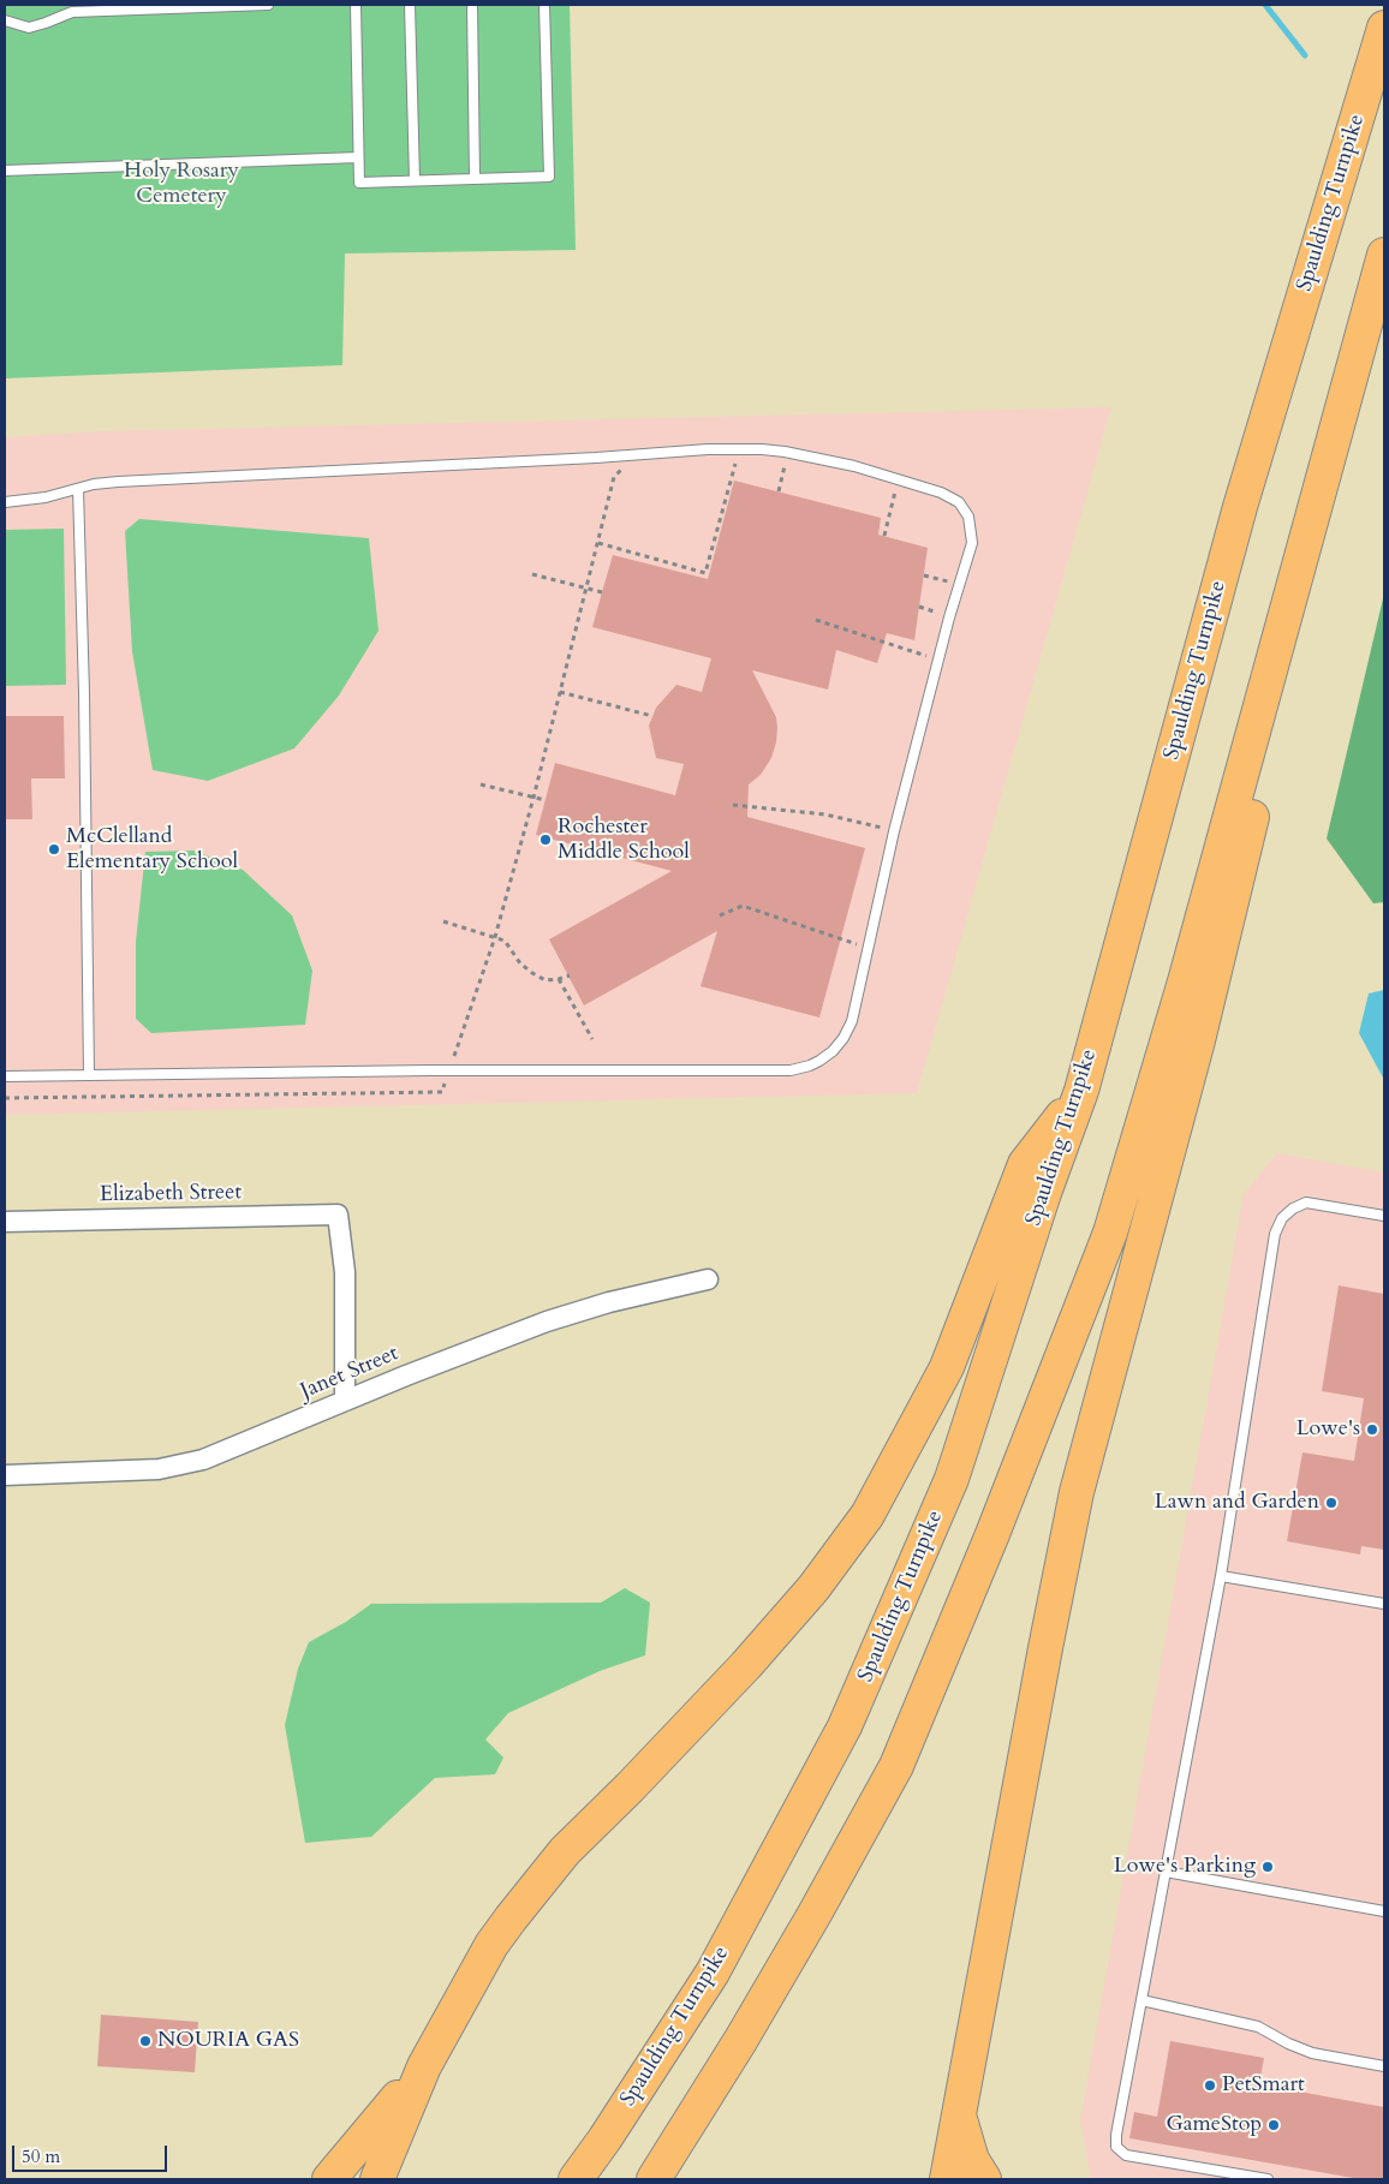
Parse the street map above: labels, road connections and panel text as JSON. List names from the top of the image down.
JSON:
{
  "streets": {
    "highway": ["Spaulding Turnpike"],
    "street": ["Elizabeth Street", "Janet Street"]
  },
  "crossings": [
    ["Elizabeth Street", "Janet Street"]
  ],
  "parks": ["Holy Rosary Cemetery"],
  "places": [
    "Rochester Middle School",
    "McClelland Elementary School",
    "Lowe's",
    "Lawn and Garden",
    "Lowe's Parking",
    "NOURIA GAS",
    "PetSmart",
    "GameStop"
  ],
  "scale_bar": "50 m"
}
